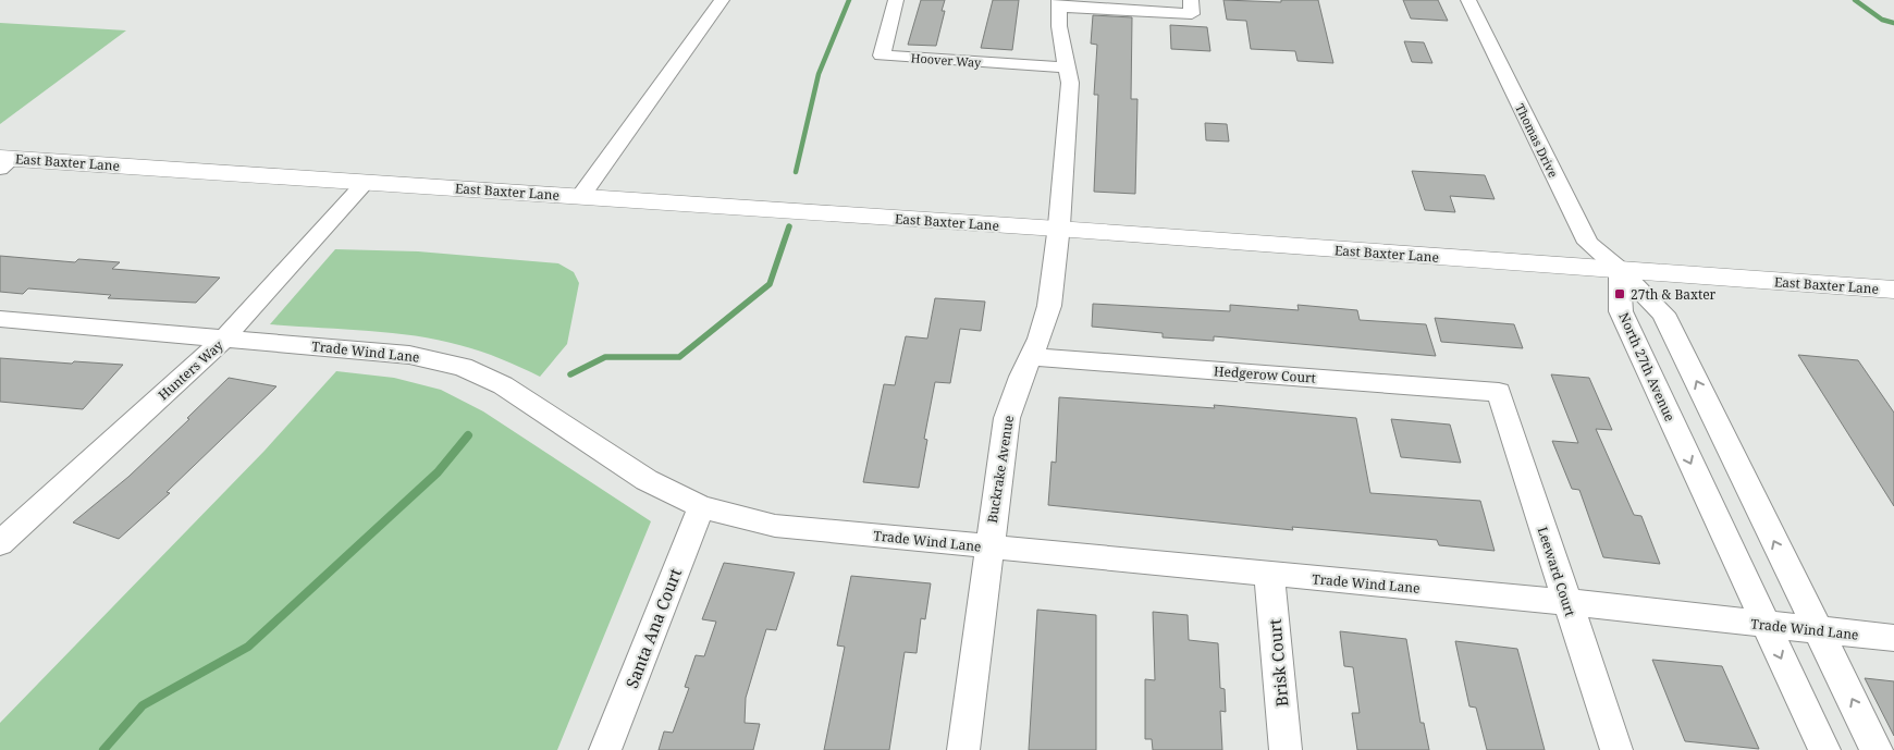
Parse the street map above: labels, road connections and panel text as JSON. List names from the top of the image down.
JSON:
{
  "streets": {
    "main road": ["East Baxter Lane"],
    "street": [
      "Hoover Way",
      "Thomas Drive",
      "Trade Wind Lane",
      "North 27th Avenue",
      "Hunters Way",
      "Hedgerow Court",
      "Buckrake Avenue",
      "Leeward Court",
      "Santa Ana Court",
      "Brisk Court"
    ]
  },
  "crossings": [
    ["Hoover Way", "Buckrake Avenue"],
    ["Thomas Drive", "East Baxter Lane"],
    ["Thomas Drive", "North 27th Avenue"],
    ["East Baxter Lane", "North 27th Avenue"],
    ["East Baxter Lane", "Hunters Way"],
    ["East Baxter Lane", "Buckrake Avenue"],
    ["Trade Wind Lane", "North 27th Avenue"],
    ["Trade Wind Lane", "Hunters Way"],
    ["Trade Wind Lane", "Buckrake Avenue"],
    ["Trade Wind Lane", "Leeward Court"],
    ["Trade Wind Lane", "Santa Ana Court"],
    ["Trade Wind Lane", "Brisk Court"],
    ["Hedgerow Court", "Buckrake Avenue"],
    ["Hedgerow Court", "Leeward Court"]
  ],
  "places": {
    "transit": ["27th & Baxter"]
  }
}
